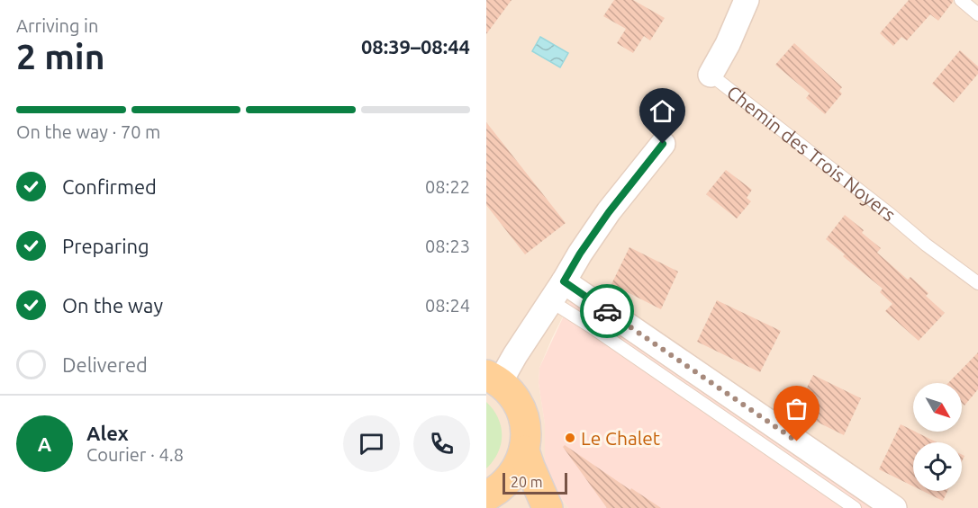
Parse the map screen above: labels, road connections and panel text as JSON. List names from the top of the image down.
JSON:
{
  "streets": {
    "street": ["Chemin des Trois Noyers"]
  },
  "places": ["Le Chalet"],
  "scale_bar": "20 m",
  "north": "bottom right",
  "page": {
    "heading": ["2 min", "Arriving in", "08:39–08:44"],
    "panel": ["Alex", "Courier · 4.8"],
    "bar": "On the way · 70 m",
    "list": [
      ["Confirmed", "08:22"],
      ["Preparing", "08:23"],
      ["On the way", "08:24"],
      "Delivered"
    ],
    "round": "A",
    "scale": "20 m"
  }
}
